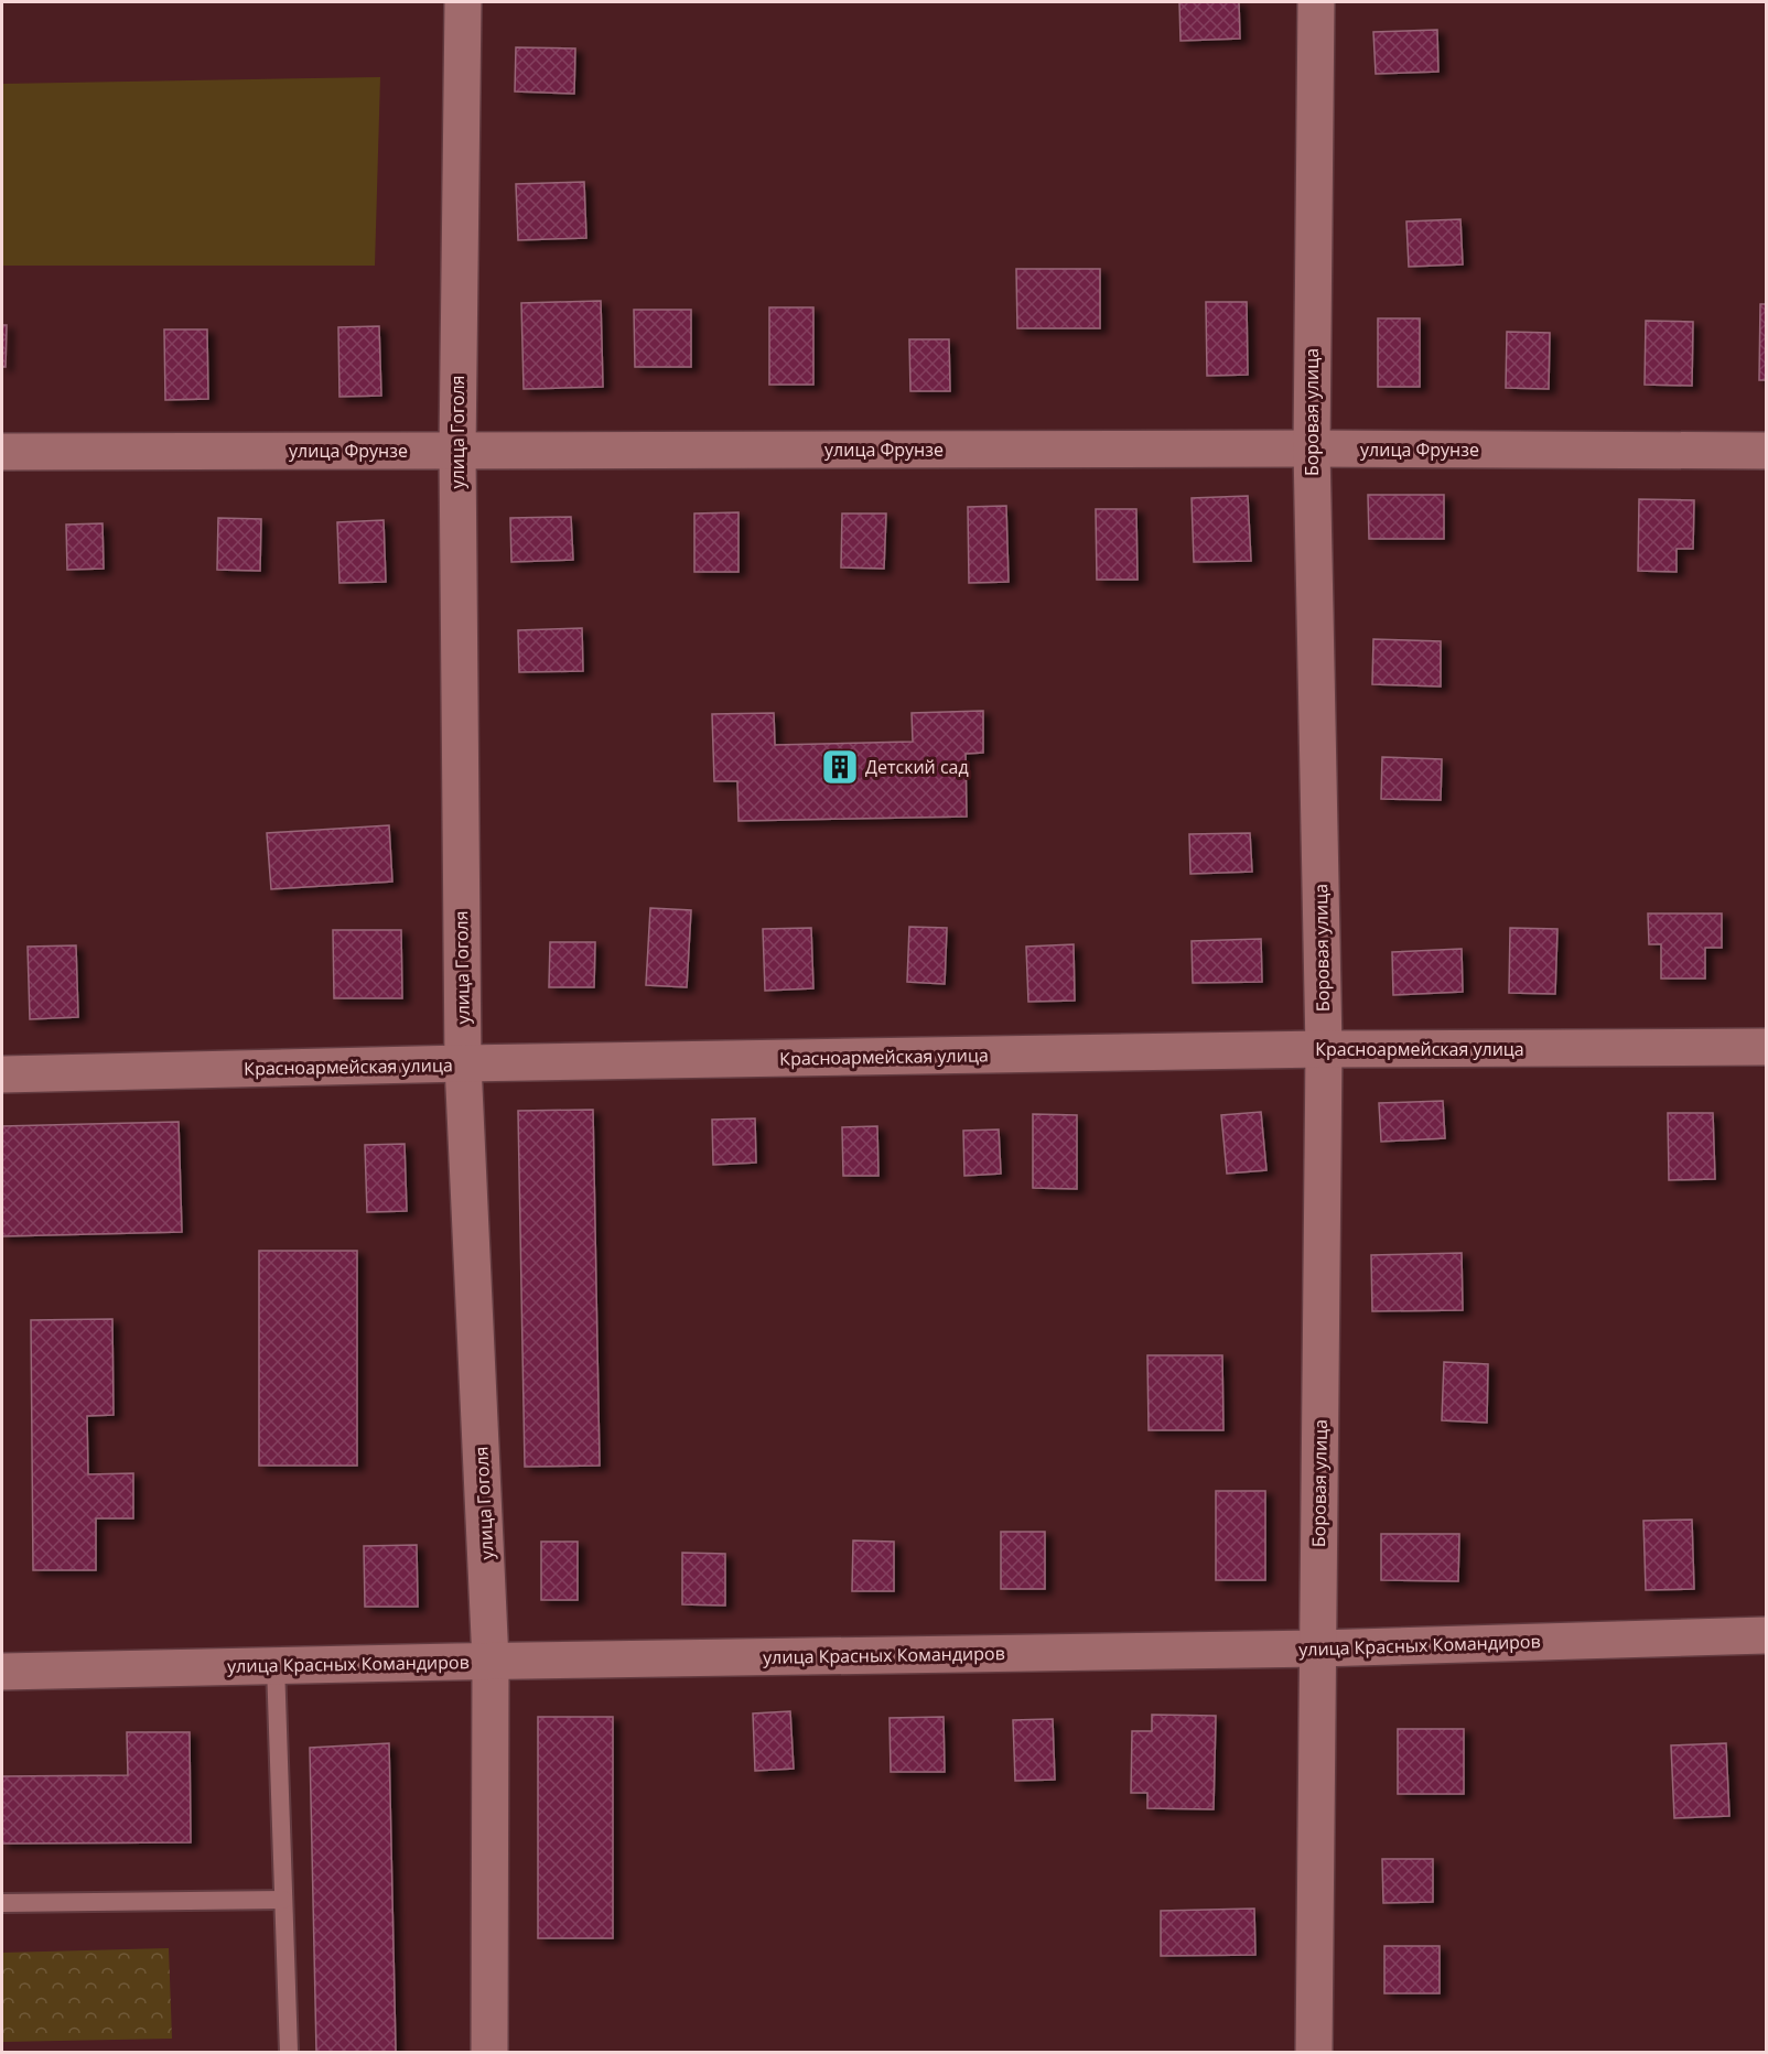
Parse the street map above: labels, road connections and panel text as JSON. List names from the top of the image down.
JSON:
{
  "streets": {
    "street": [
      "Боровая улица",
      "улица Гоголя",
      "улица Фрунзе",
      "Красноармейская улица",
      "улица Красных Командиров"
    ]
  },
  "crossings": [
    ["Боровая улица", "улица Фрунзе"],
    ["Боровая улица", "Красноармейская улица"],
    ["Боровая улица", "улица Красных Командиров"],
    ["улица Гоголя", "улица Фрунзе"],
    ["улица Гоголя", "Красноармейская улица"],
    ["улица Гоголя", "улица Красных Командиров"]
  ],
  "places": {
    "building": ["Детский сад"]
  }
}
